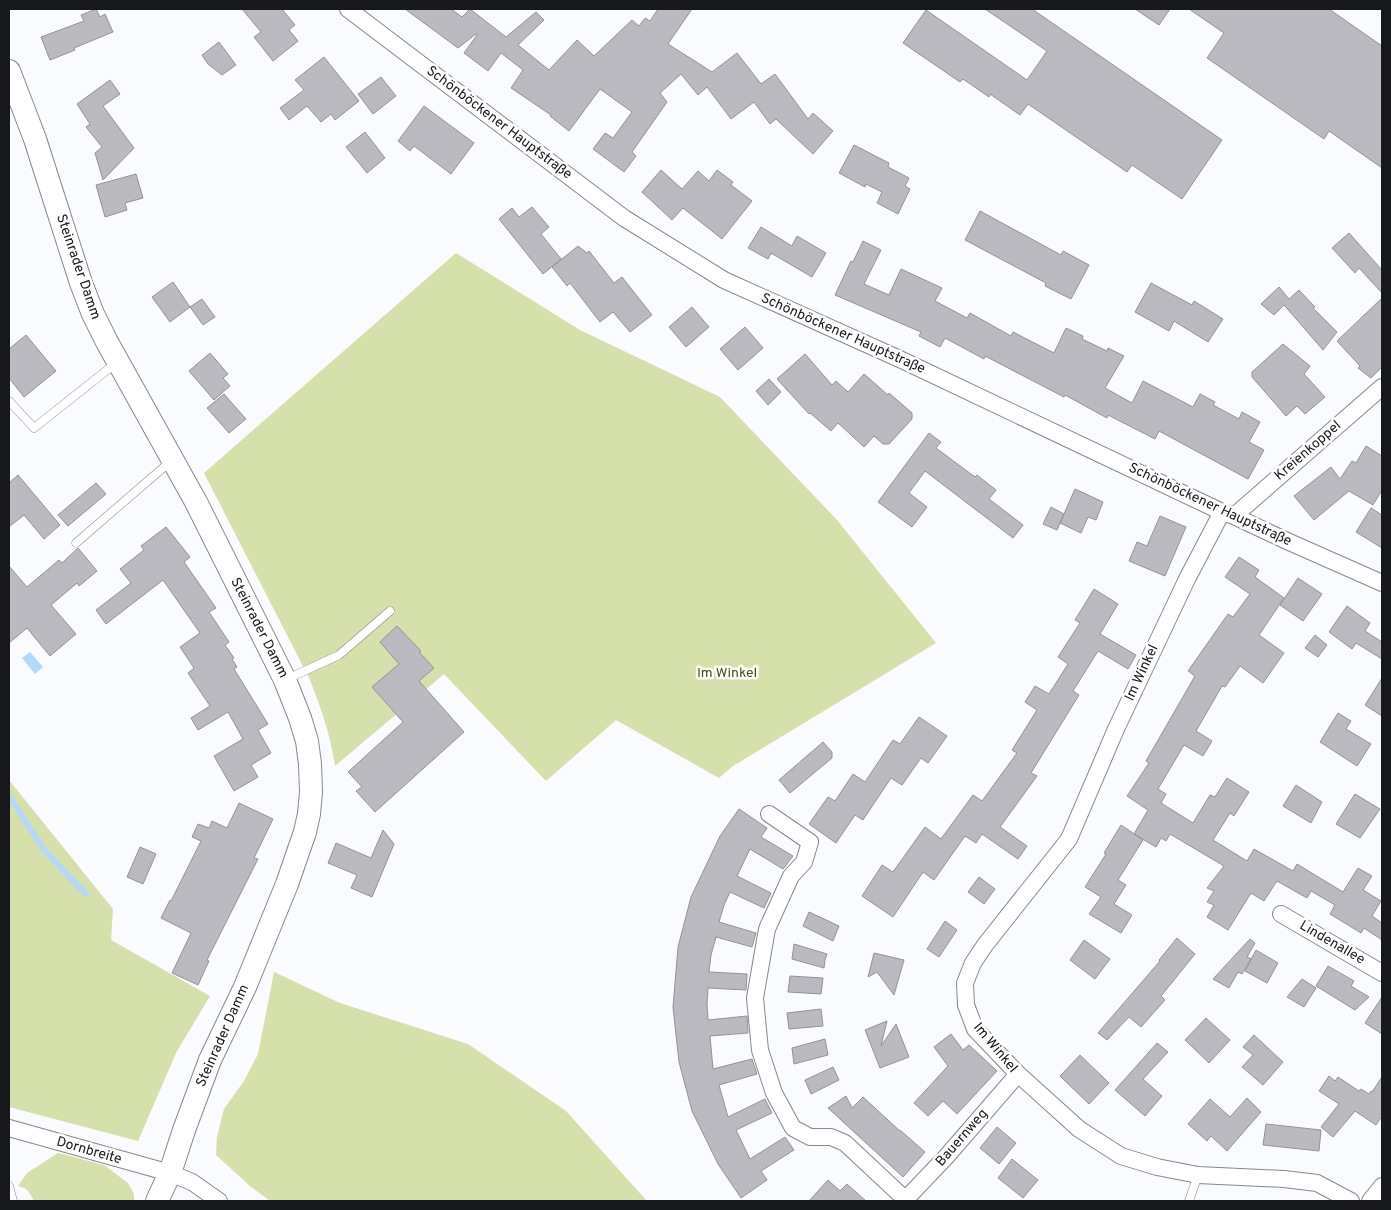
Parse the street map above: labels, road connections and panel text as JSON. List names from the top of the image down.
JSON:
{
  "streets": {
    "main road": ["Steinrader Damm"],
    "street": [
      "Schönböckener Hauptstraße",
      "Kreienkoppel",
      "Im Winkel",
      "Lindenallee",
      "Bauernweg",
      "Dornbreite"
    ]
  },
  "crossings": [
    ["Schönböckener Hauptstraße", "Kreienkoppel"],
    ["Schönböckener Hauptstraße", "Im Winkel"],
    ["Steinrader Damm", "Dornbreite"],
    ["Kreienkoppel", "Im Winkel"],
    ["Im Winkel", "Bauernweg"]
  ],
  "parks": ["Im Winkel"]
}
